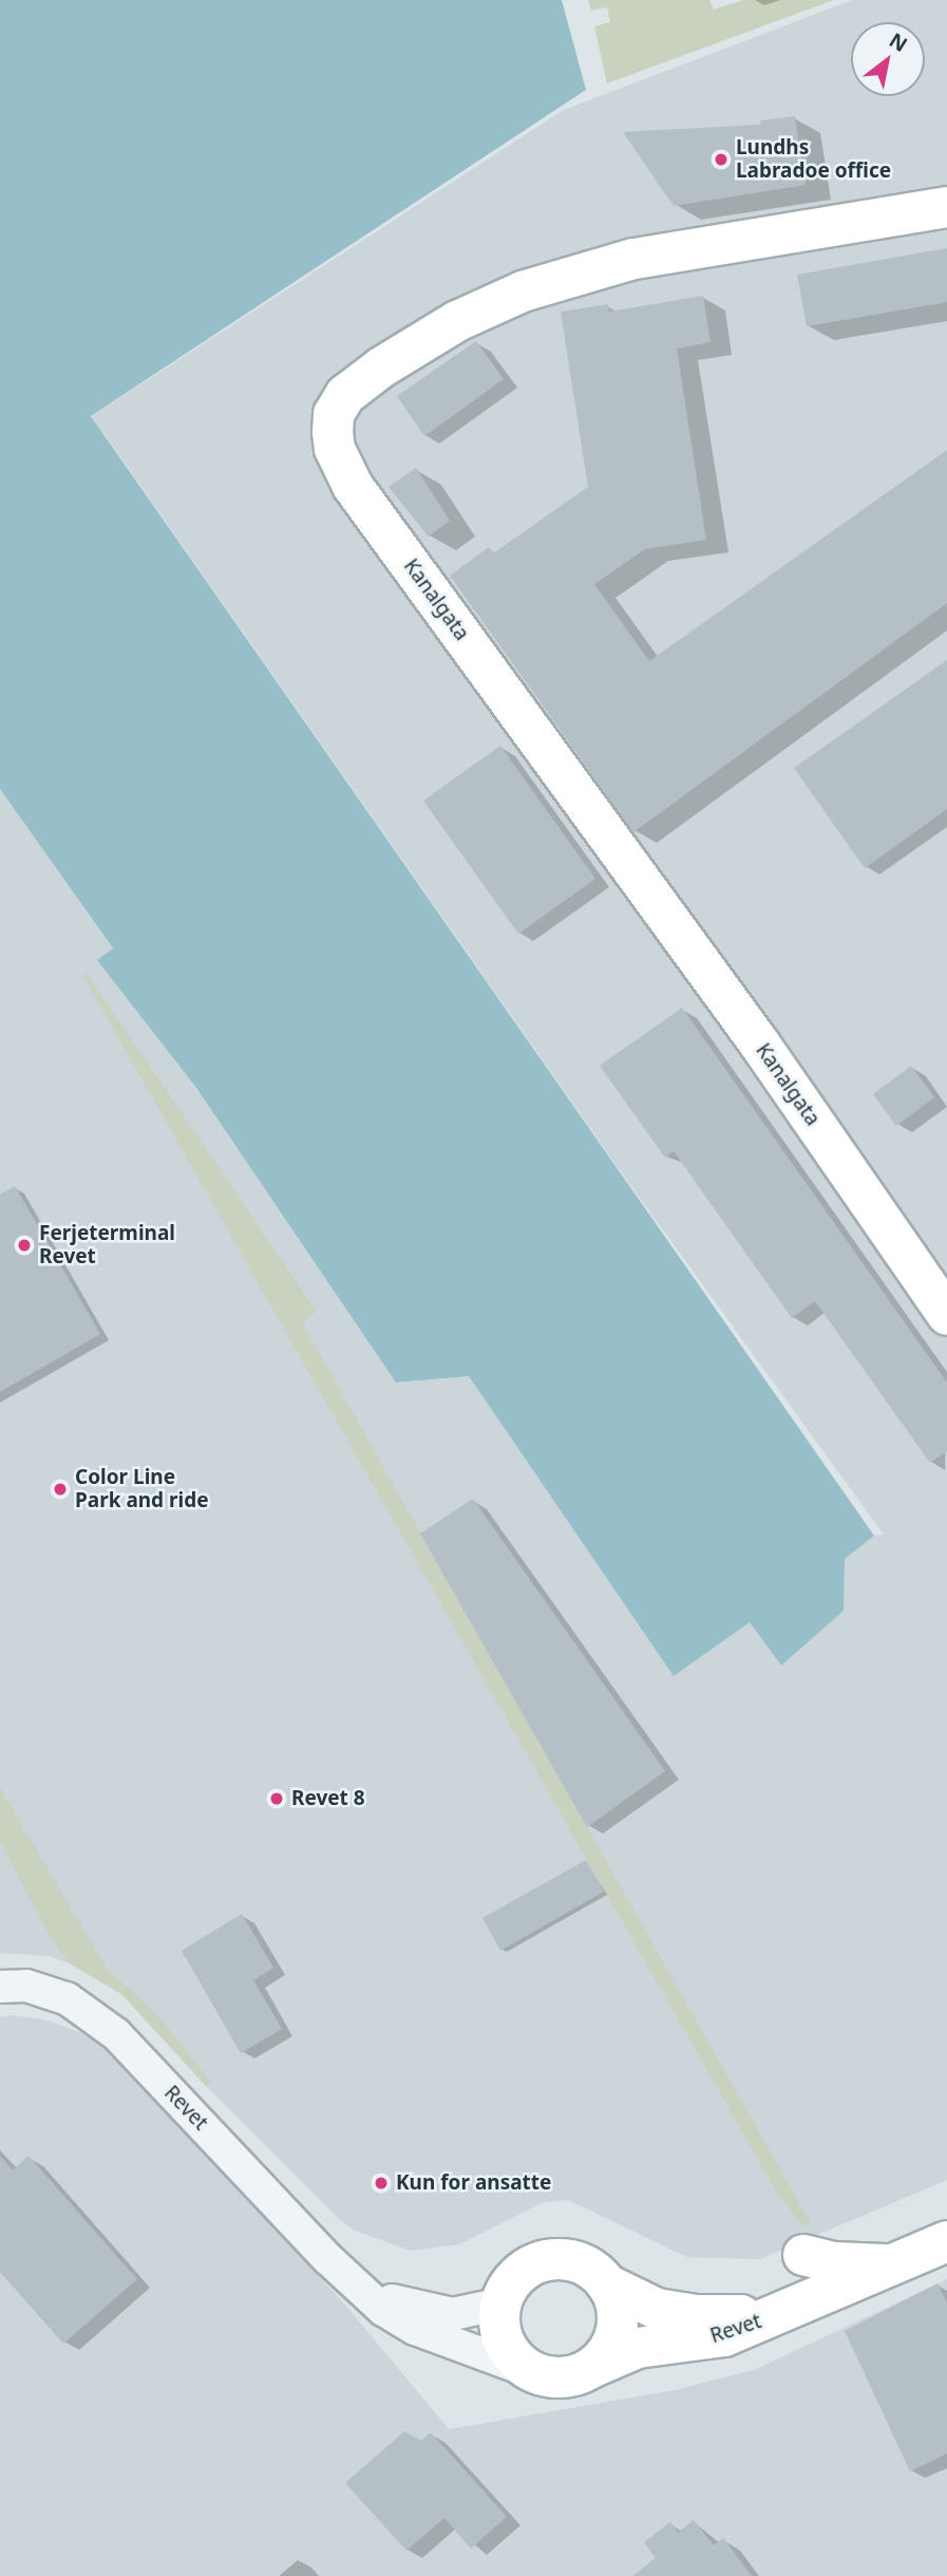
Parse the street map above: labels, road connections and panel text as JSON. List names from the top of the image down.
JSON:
{
  "streets": {
    "main road": ["Kanalgata", "Revet"]
  },
  "places": [
    "Lundhs Labradoe office",
    "Ferjeterminal Revet",
    "Color Line Park and ride",
    "Revet 8",
    "Kun for ansatte"
  ],
  "north": "top right"
}
